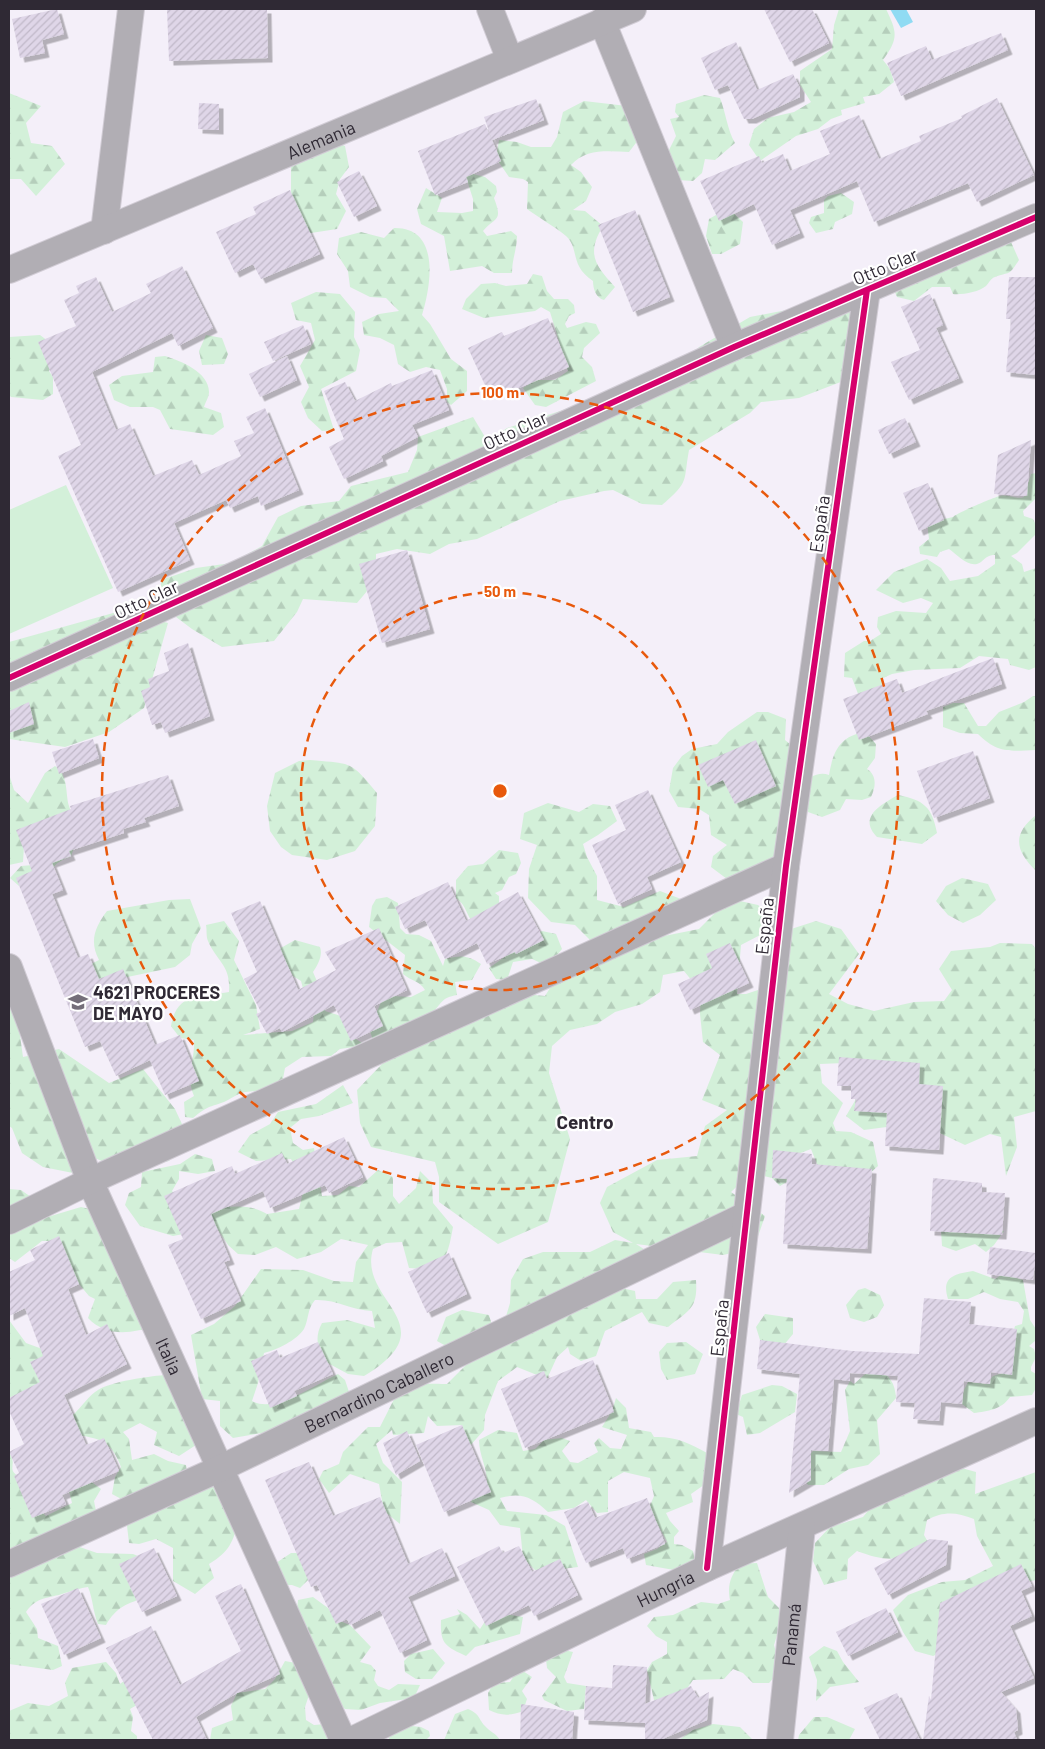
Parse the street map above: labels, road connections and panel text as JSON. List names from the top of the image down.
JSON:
{
  "streets": {
    "street": [
      "Alemania",
      "Otto Clar",
      "España",
      "Italia",
      "Bernardino Caballero",
      "Hungria",
      "Panamá"
    ]
  },
  "crossings": [
    ["Otto Clar", "España"],
    ["España", "Bernardino Caballero"],
    ["España", "Hungria"],
    ["Italia", "Bernardino Caballero"],
    ["Hungria", "Panamá"]
  ],
  "districts": ["Centro"],
  "places": {
    "school or university": ["4621 PROCERES DE MAYO"]
  },
  "rings": ["100 m", "50 m"]
}
